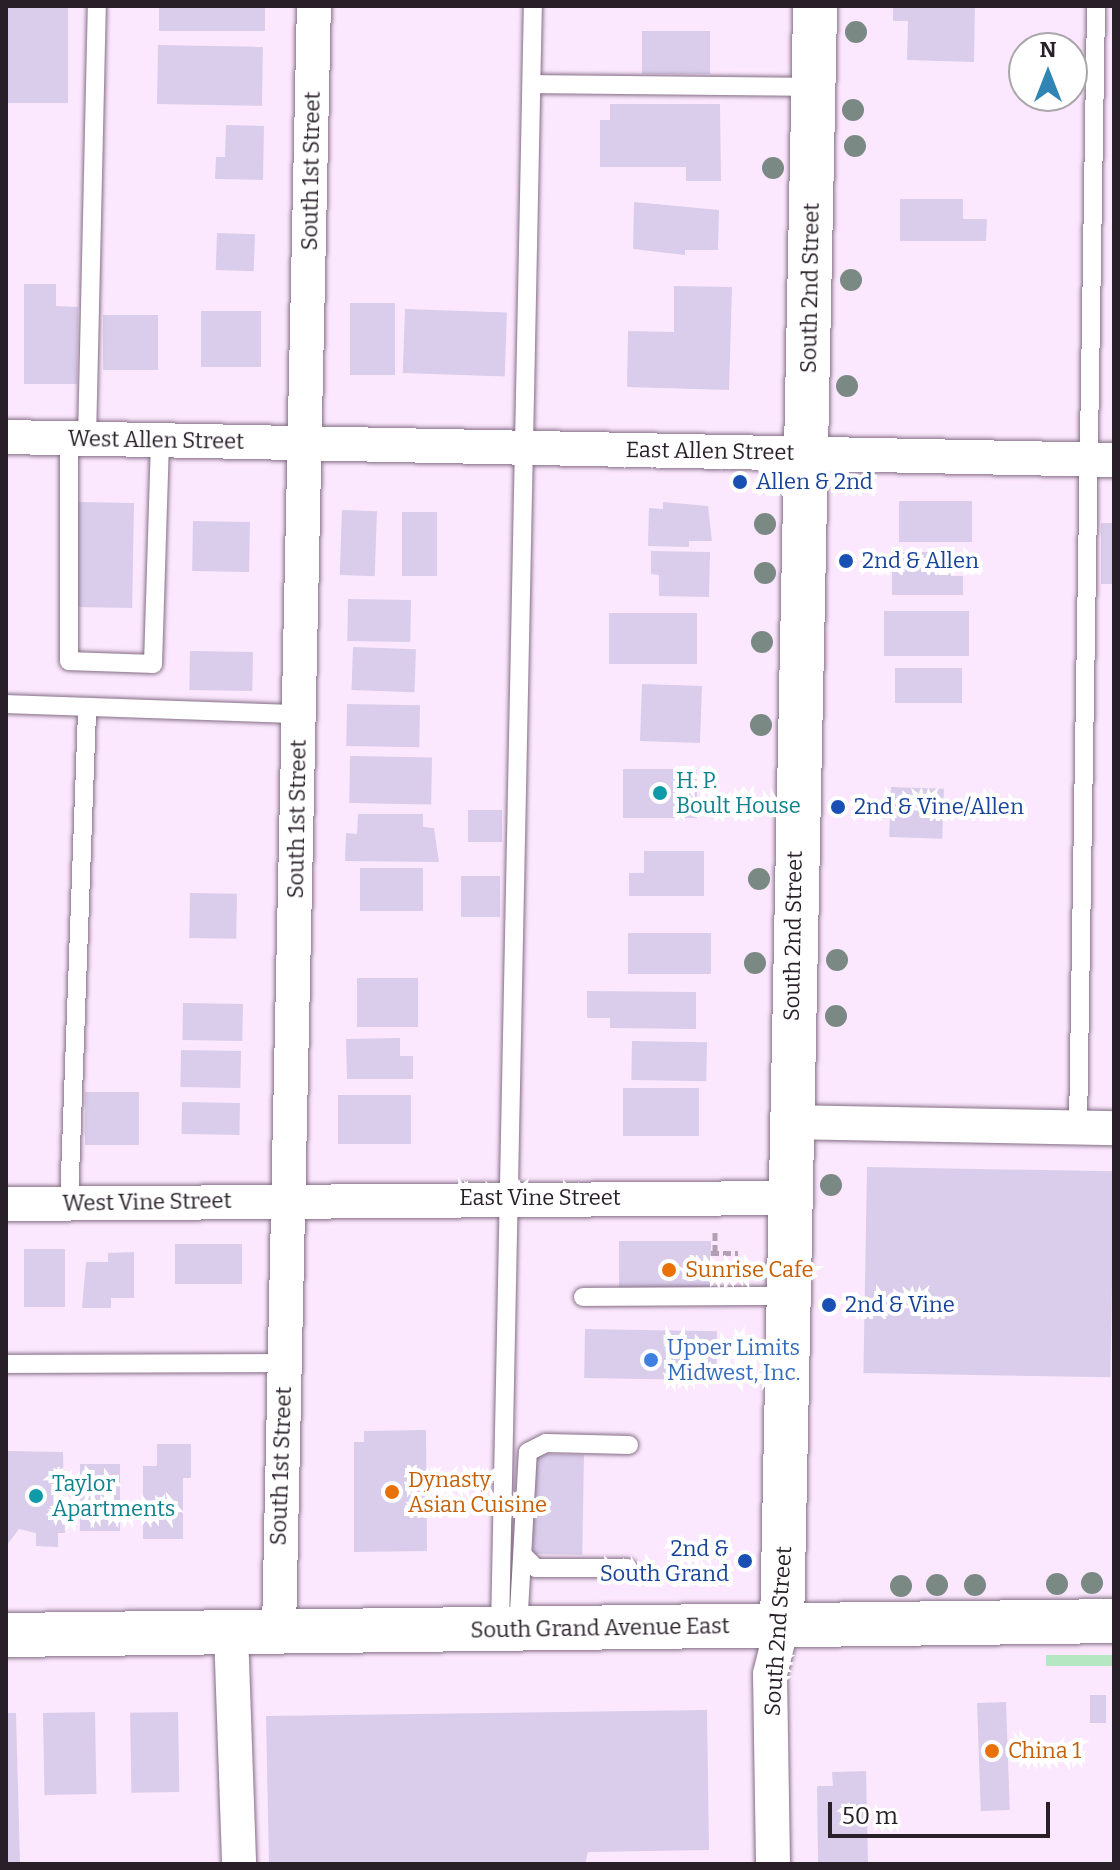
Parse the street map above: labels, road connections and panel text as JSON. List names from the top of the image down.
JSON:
{
  "streets": {
    "main road": ["South 2nd Street", "South Grand Avenue East"],
    "street": [
      "South 1st Street",
      "West Allen Street",
      "East Allen Street",
      "East Vine Street",
      "West Vine Street"
    ]
  },
  "crossings": [
    ["South 1st Street", "West Allen Street"],
    ["South 1st Street", "East Allen Street"],
    ["South 1st Street", "East Vine Street"],
    ["South 1st Street", "West Vine Street"],
    ["South 1st Street", "South Grand Avenue East"],
    ["South 2nd Street", "East Allen Street"],
    ["South 2nd Street", "East Vine Street"],
    ["South 2nd Street", "South Grand Avenue East"],
    ["West Allen Street", "East Allen Street"],
    ["East Vine Street", "West Vine Street"]
  ],
  "places": [
    "Allen & 2nd",
    "2nd & Allen",
    "H. P. Boult House",
    "2nd & Vine/Allen",
    "Sunrise Cafe",
    "2nd & Vine",
    "Upper Limits Midwest, Inc.",
    "Dynasty Asian Cuisine",
    "Taylor Apartments",
    "2nd & South Grand",
    "China 1"
  ],
  "scale_bar": "50 m",
  "north": "top"
}
